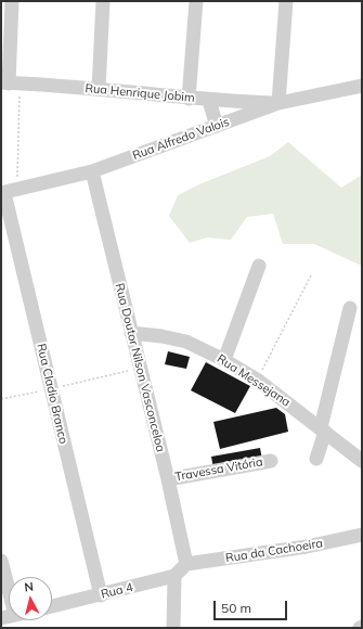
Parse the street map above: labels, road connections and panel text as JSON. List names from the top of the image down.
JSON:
{
  "streets": {
    "street": [
      "Rua Henrique Jobim",
      "Rua Alfredo Valois",
      "Rua Doutor Nilson Vasconceloa",
      "Rua Messejana",
      "Rua Cladio Branco",
      "Travessa Vitória",
      "Rua da Cachoeira",
      "Rua 4"
    ]
  },
  "crossings": [
    ["Rua Henrique Jobim", "Rua Alfredo Valois"],
    ["Rua Alfredo Valois", "Rua Doutor Nilson Vasconceloa"],
    ["Rua Alfredo Valois", "Rua Cladio Branco"],
    ["Rua Doutor Nilson Vasconceloa", "Rua Messejana"],
    ["Rua Doutor Nilson Vasconceloa", "Travessa Vitória"],
    ["Rua Doutor Nilson Vasconceloa", "Rua da Cachoeira"],
    ["Rua Cladio Branco", "Rua 4"]
  ],
  "scale_bar": "50 m",
  "north": "top"
}
